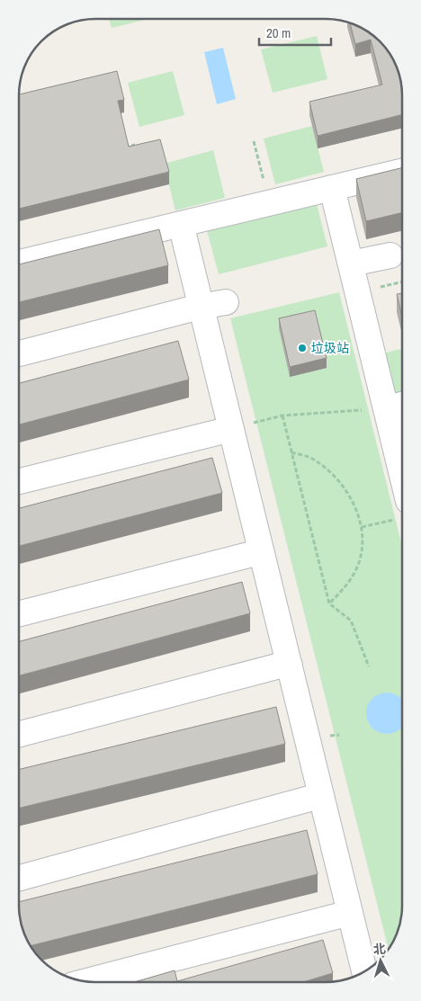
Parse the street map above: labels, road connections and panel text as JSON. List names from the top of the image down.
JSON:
{
  "places": ["垃圾站"],
  "scale_bar": "20 m",
  "north": "top"
}
